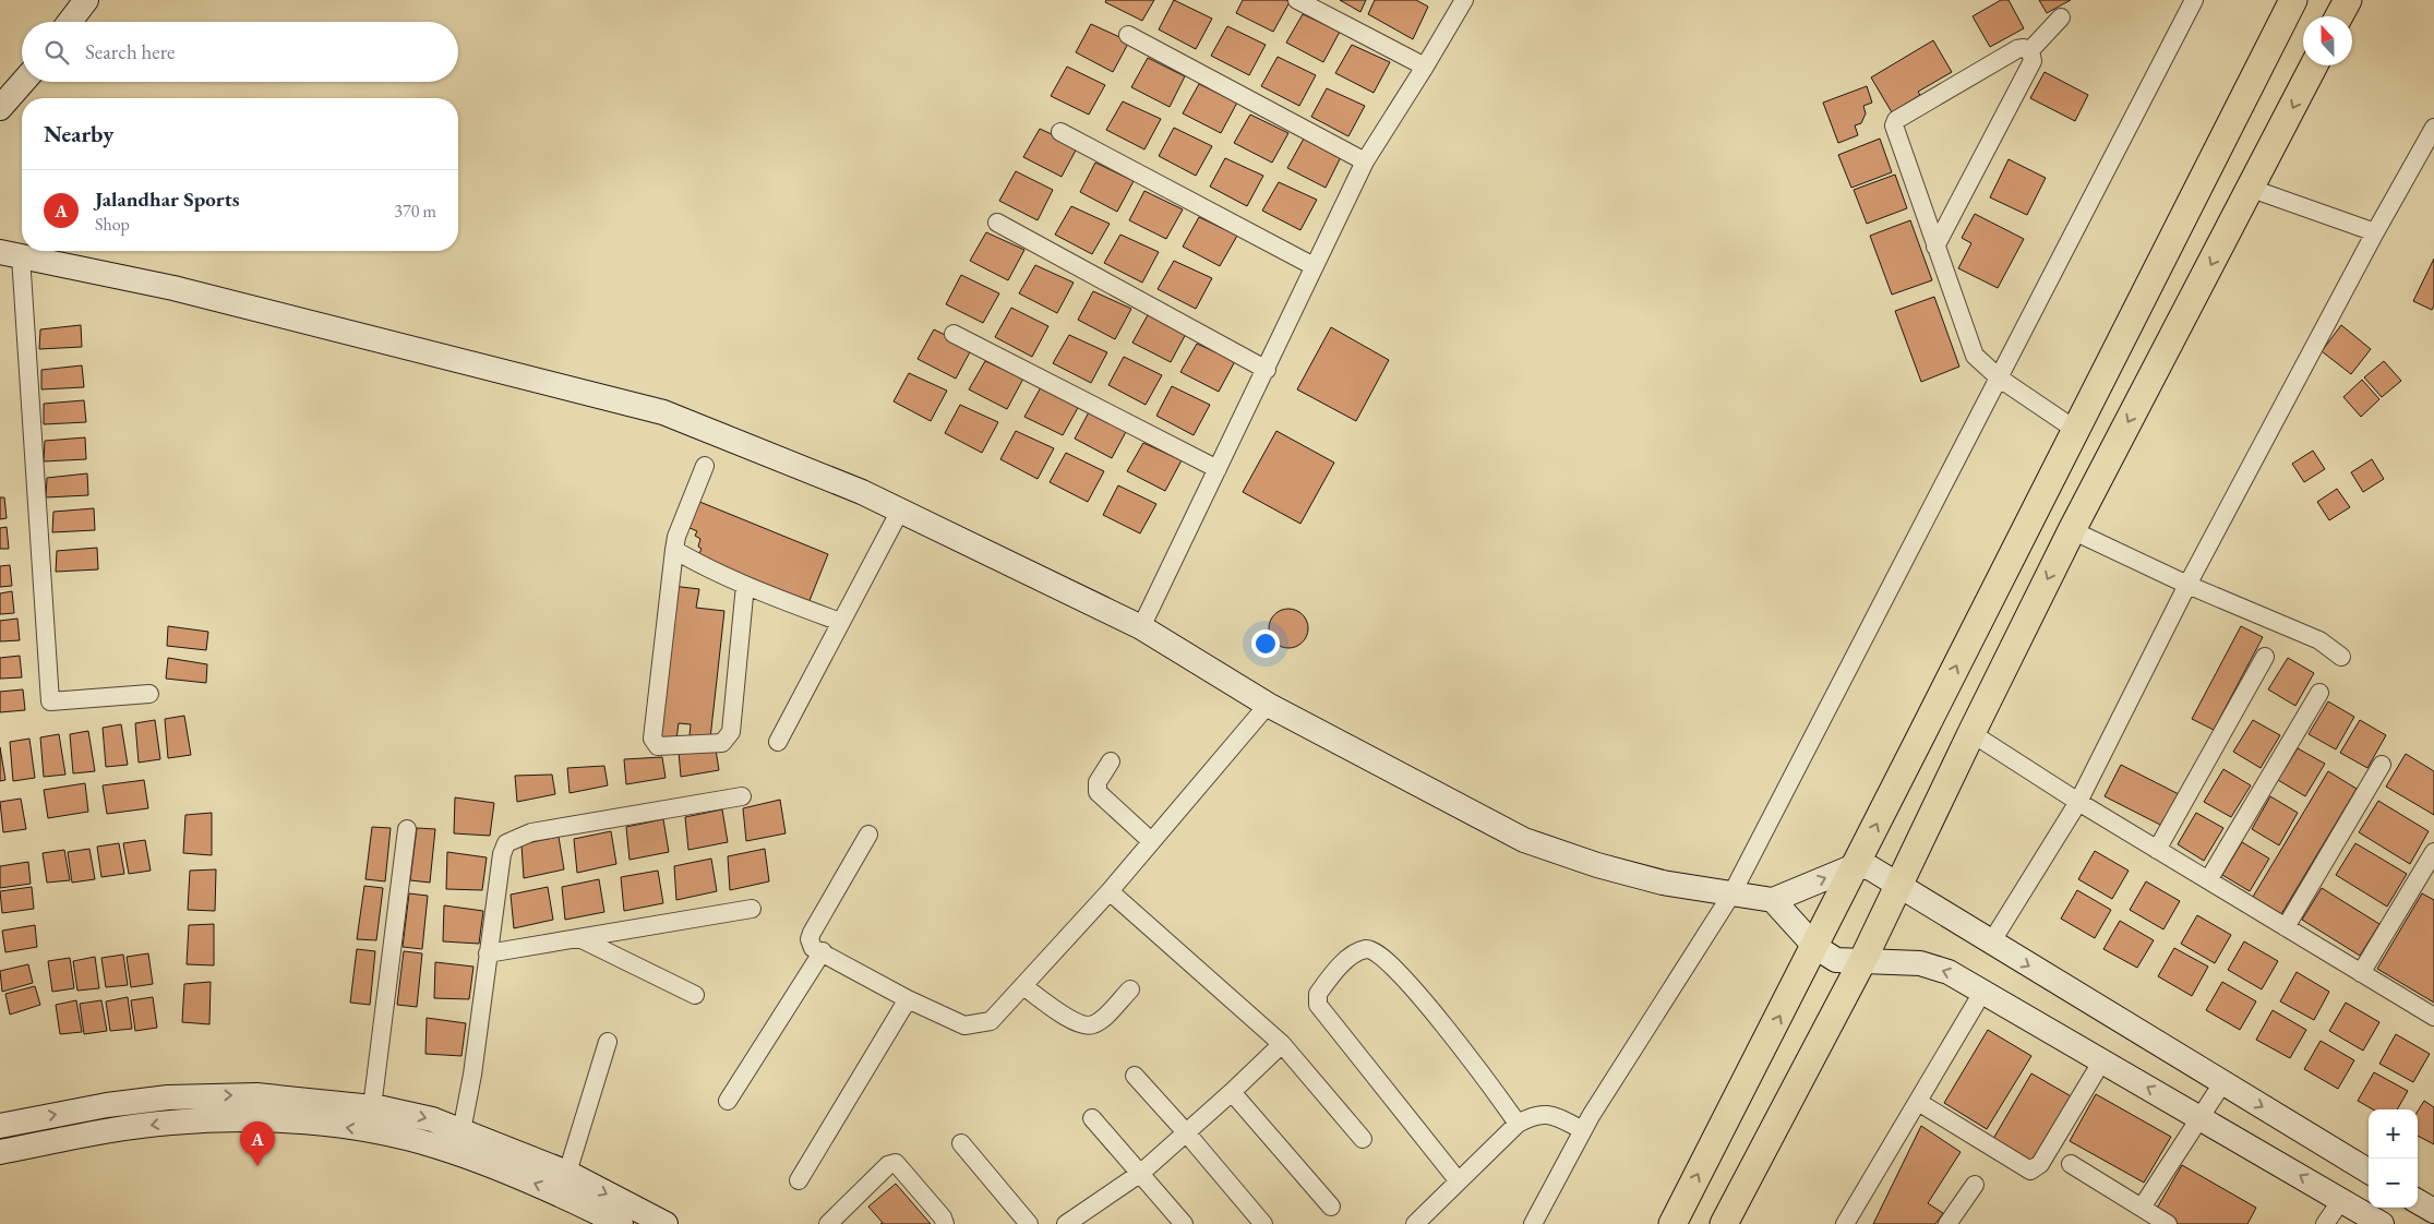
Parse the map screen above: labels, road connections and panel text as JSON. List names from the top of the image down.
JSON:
{
  "north": "top",
  "page": {
    "search": "Search here",
    "heading": "Nearby",
    "list": [
      {
        "mark": "A",
        "name": "Jalandhar Sports",
        "note": "Shop",
        "value": "370 m"
      }
    ],
    "map_buttons": ["+", "−"],
    "pins": "A"
  }
}
